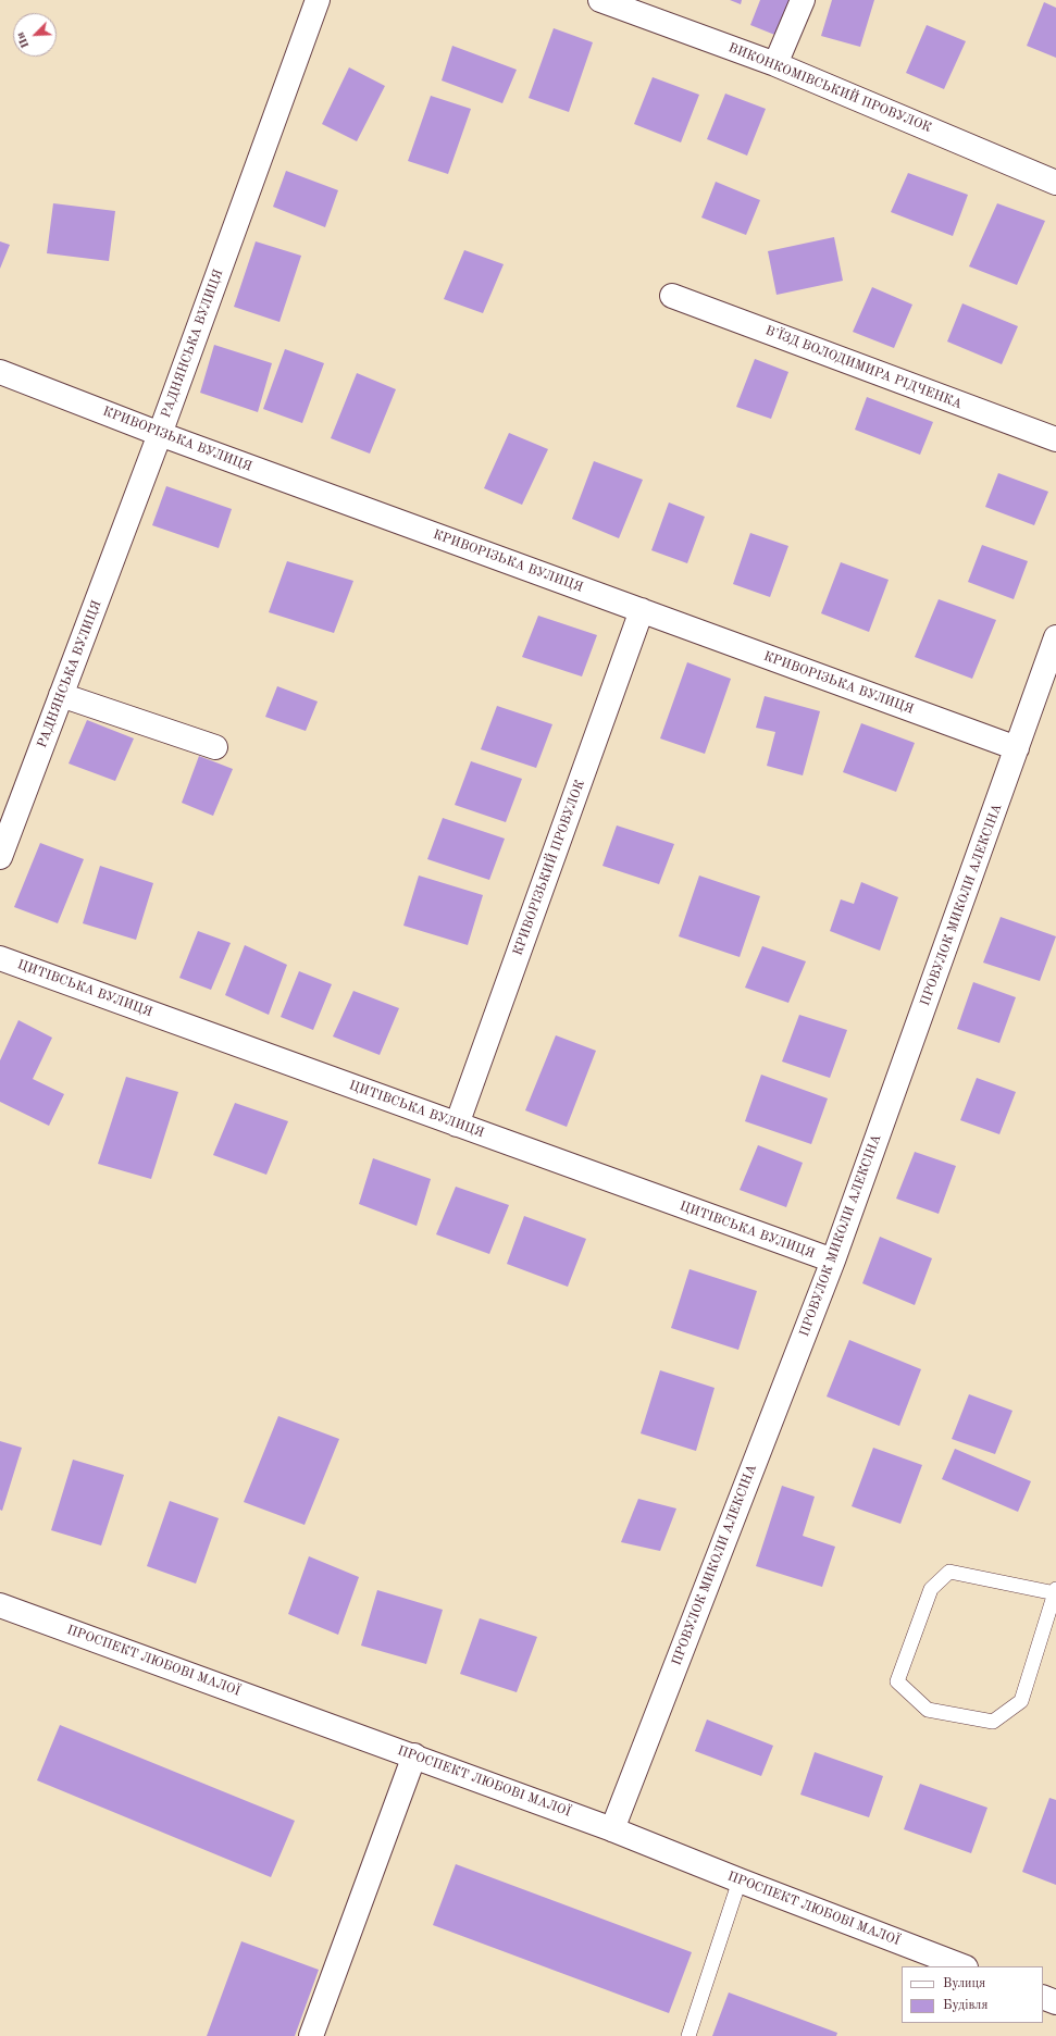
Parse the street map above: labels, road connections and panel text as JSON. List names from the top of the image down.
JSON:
{
  "streets": {
    "street": [
      "ВИКОНКОМІВСЬКИЙ ПРОВУЛОК",
      "РАДНЯНСЬКА ВУЛИЦЯ",
      "В’ЇЗД ВОЛОДИМИРА РІДЧЕНКА",
      "КРИВОРІЗЬКА ВУЛИЦЯ",
      "КРИВОРІЗЬКИЙ ПРОВУЛОК",
      "ПРОВУЛОК МИКОЛИ АЛЕКСІНА",
      "ЦИТІВСЬКА ВУЛИЦЯ",
      "ПРОСПЕКТ ЛЮБОВІ МАЛОЇ"
    ]
  },
  "crossings": [
    ["РАДНЯНСЬКА ВУЛИЦЯ", "КРИВОРІЗЬКА ВУЛИЦЯ"],
    ["КРИВОРІЗЬКА ВУЛИЦЯ", "КРИВОРІЗЬКИЙ ПРОВУЛОК"],
    ["КРИВОРІЗЬКА ВУЛИЦЯ", "ПРОВУЛОК МИКОЛИ АЛЕКСІНА"],
    ["КРИВОРІЗЬКИЙ ПРОВУЛОК", "ЦИТІВСЬКА ВУЛИЦЯ"],
    ["ПРОВУЛОК МИКОЛИ АЛЕКСІНА", "ЦИТІВСЬКА ВУЛИЦЯ"],
    ["ПРОВУЛОК МИКОЛИ АЛЕКСІНА", "ПРОСПЕКТ ЛЮБОВІ МАЛОЇ"]
  ],
  "legend": ["Вулиця", "Будівля"],
  "north": "bottom left"
}
